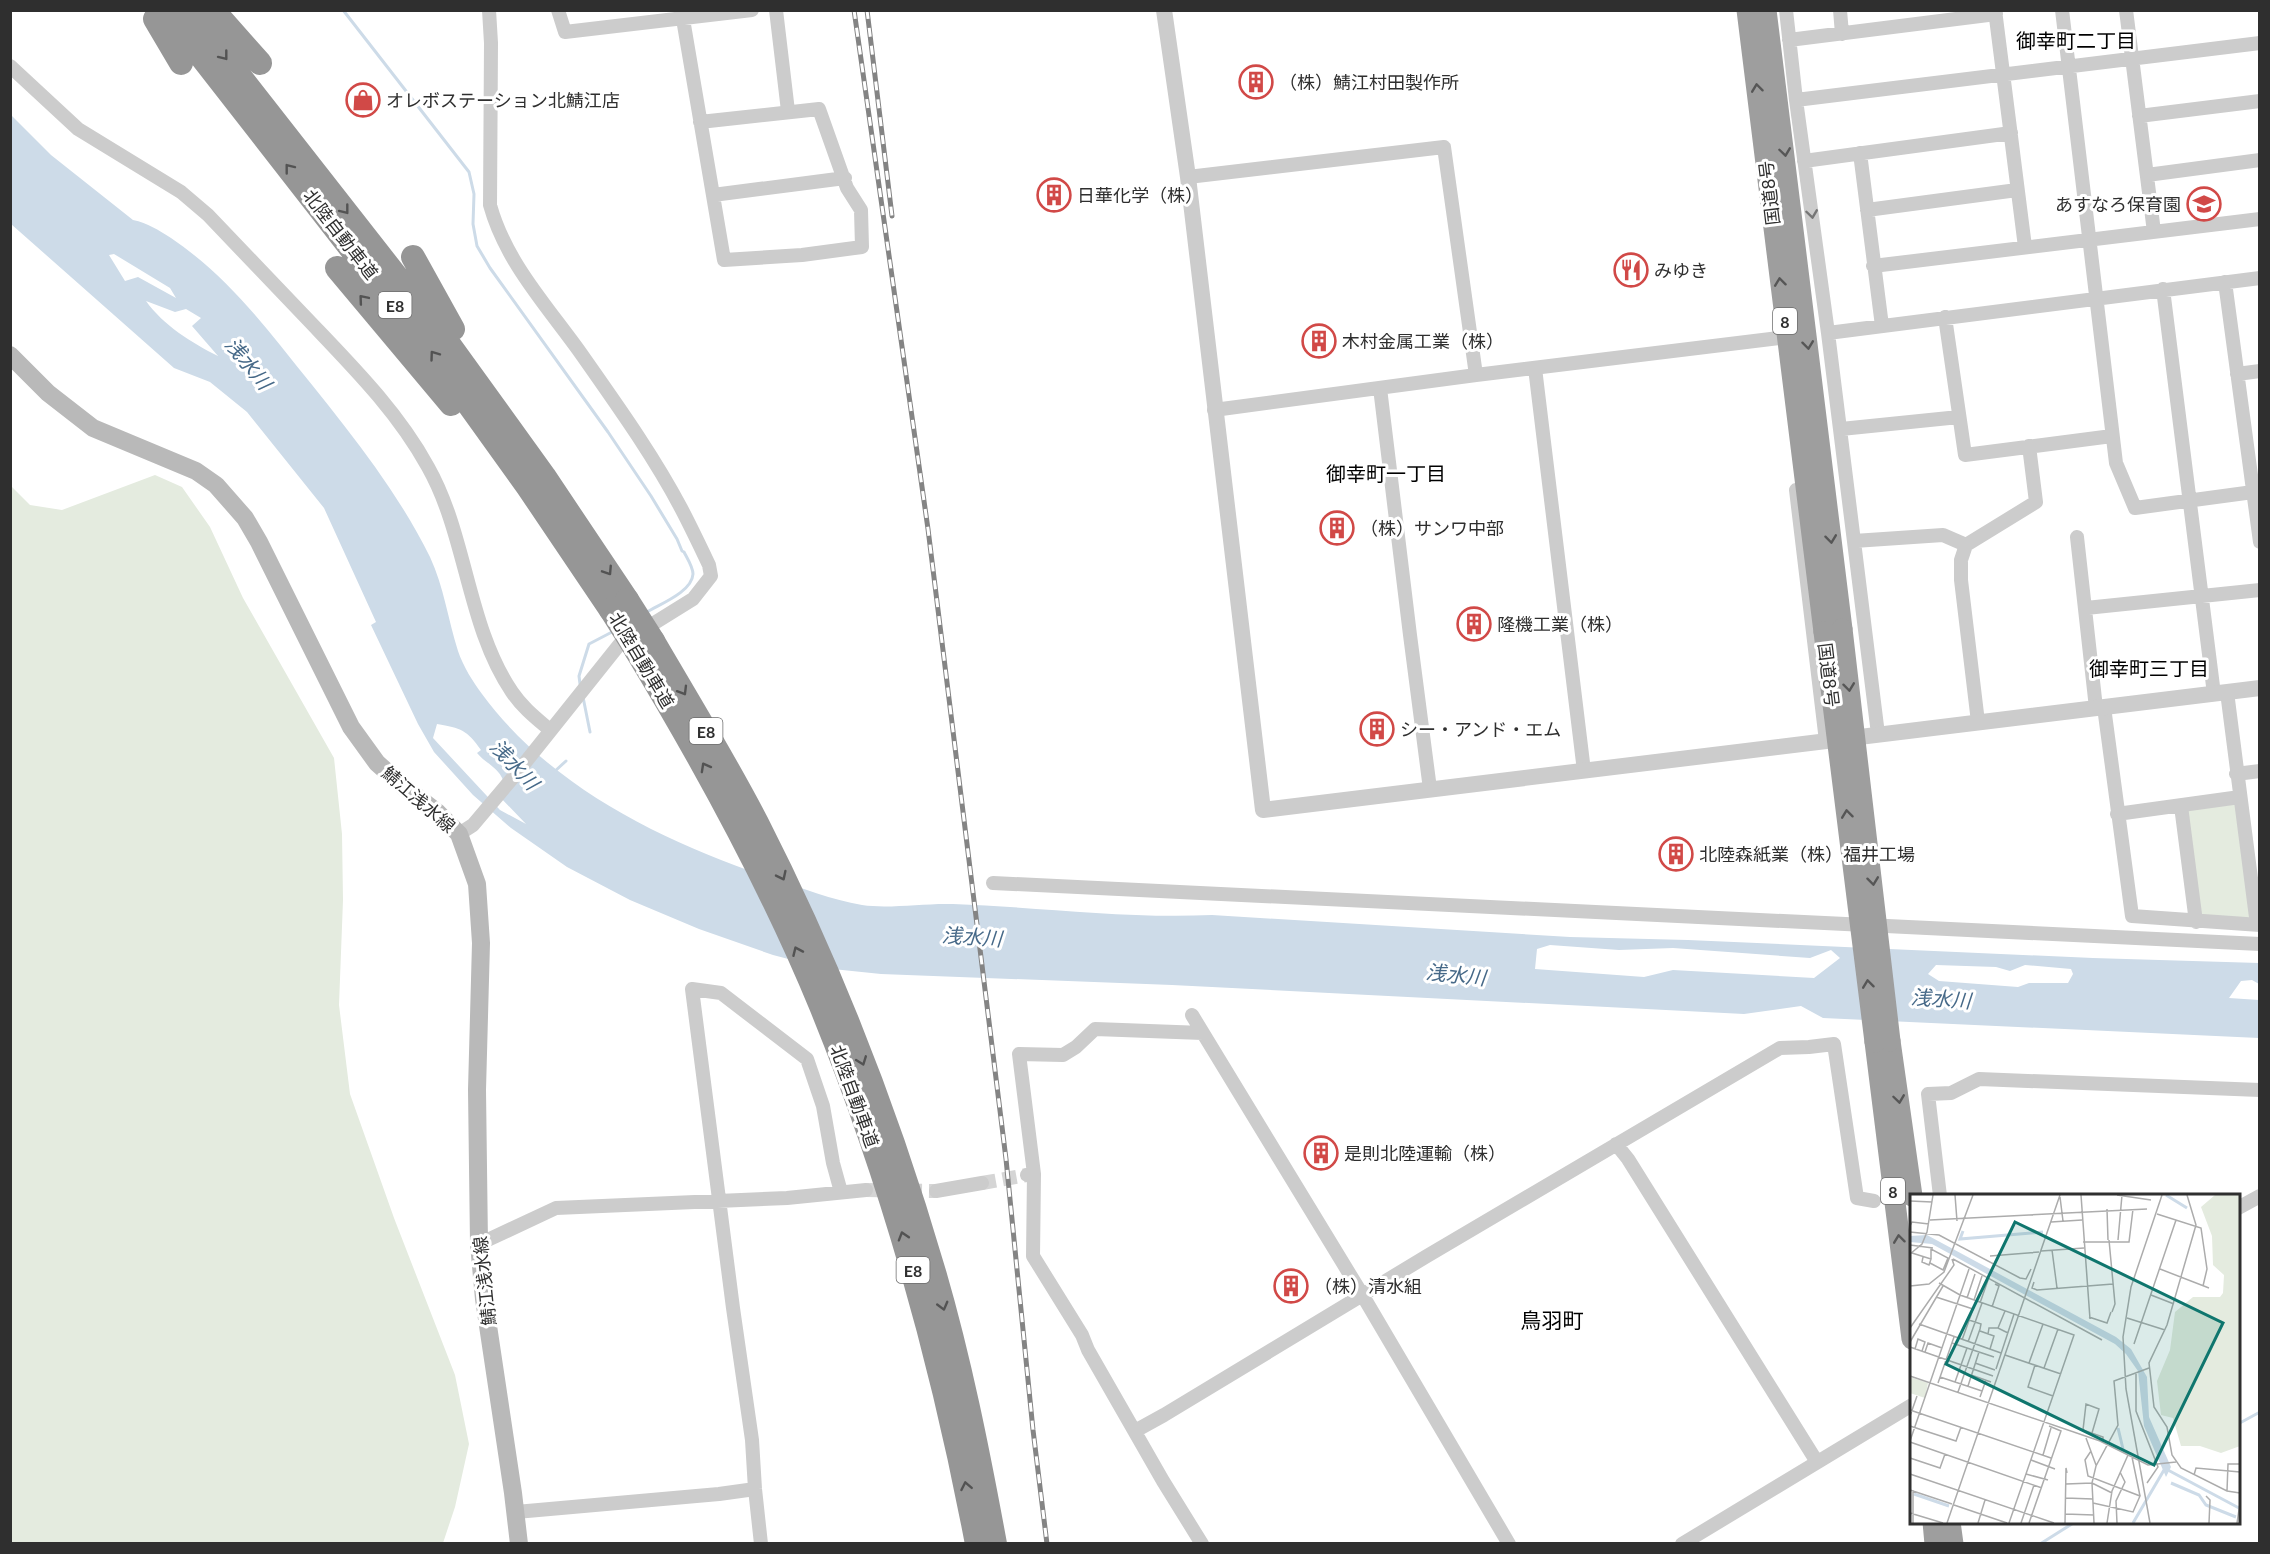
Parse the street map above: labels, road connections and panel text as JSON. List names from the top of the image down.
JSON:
{
  "streets": {
    "highway": [
      "国道8号",
      "北陸自動車道",
      "E8",
      "8"
    ],
    "main road": ["鯖江浅水線"]
  },
  "districts": [
    "御幸町二丁目",
    "御幸町一丁目",
    "御幸町三丁目",
    "鳥羽町"
  ],
  "water": ["浅水川"],
  "places": {
    "building": [
      "（株）鯖江村田製作所",
      "日華化学（株）",
      "木村金属工業（株）",
      "（株）サンワ中部",
      "隆機工業（株）",
      "シー・アンド・エム",
      "北陸森紙業（株）福井工場",
      "是則北陸運輸（株）",
      "（株）清水組"
    ],
    "shop": ["オレボステーション北鯖江店"],
    "school or university": ["あすなろ保育園"],
    "restaurant": ["みゆき"]
  }
}
